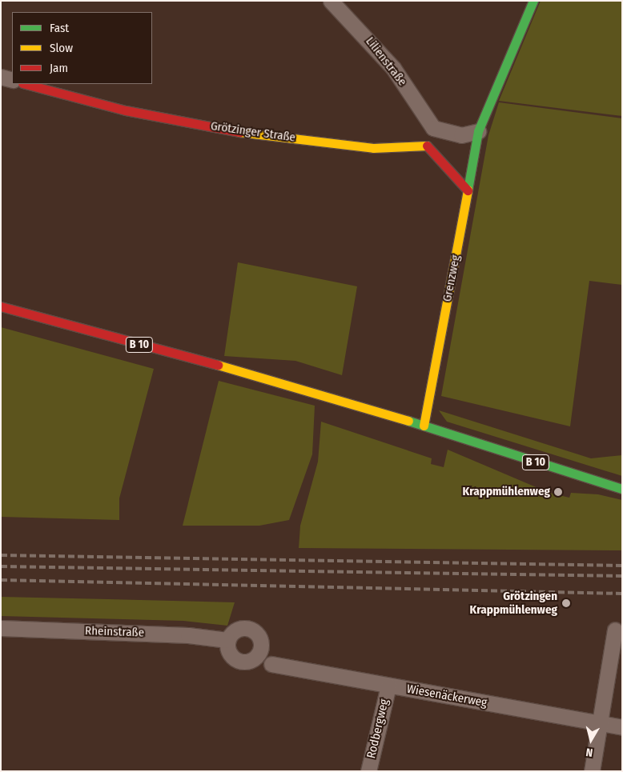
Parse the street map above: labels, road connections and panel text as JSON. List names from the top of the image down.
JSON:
{
  "streets": {
    "street": [
      "Lilienstraße",
      "Grötzinger Straße",
      "Grenzweg",
      "B 10",
      "Rheinstraße",
      "Wiesenäckerweg",
      "Rodbergweg"
    ]
  },
  "crossings": [
    ["Grenzweg", "B 10"],
    ["Wiesenäckerweg", "Rodbergweg"]
  ],
  "places": ["Krappmühlenweg", "Grötzingen Krappmühlenweg"],
  "legend": ["Fast", "Slow", "Jam"],
  "north": "bottom"
}
